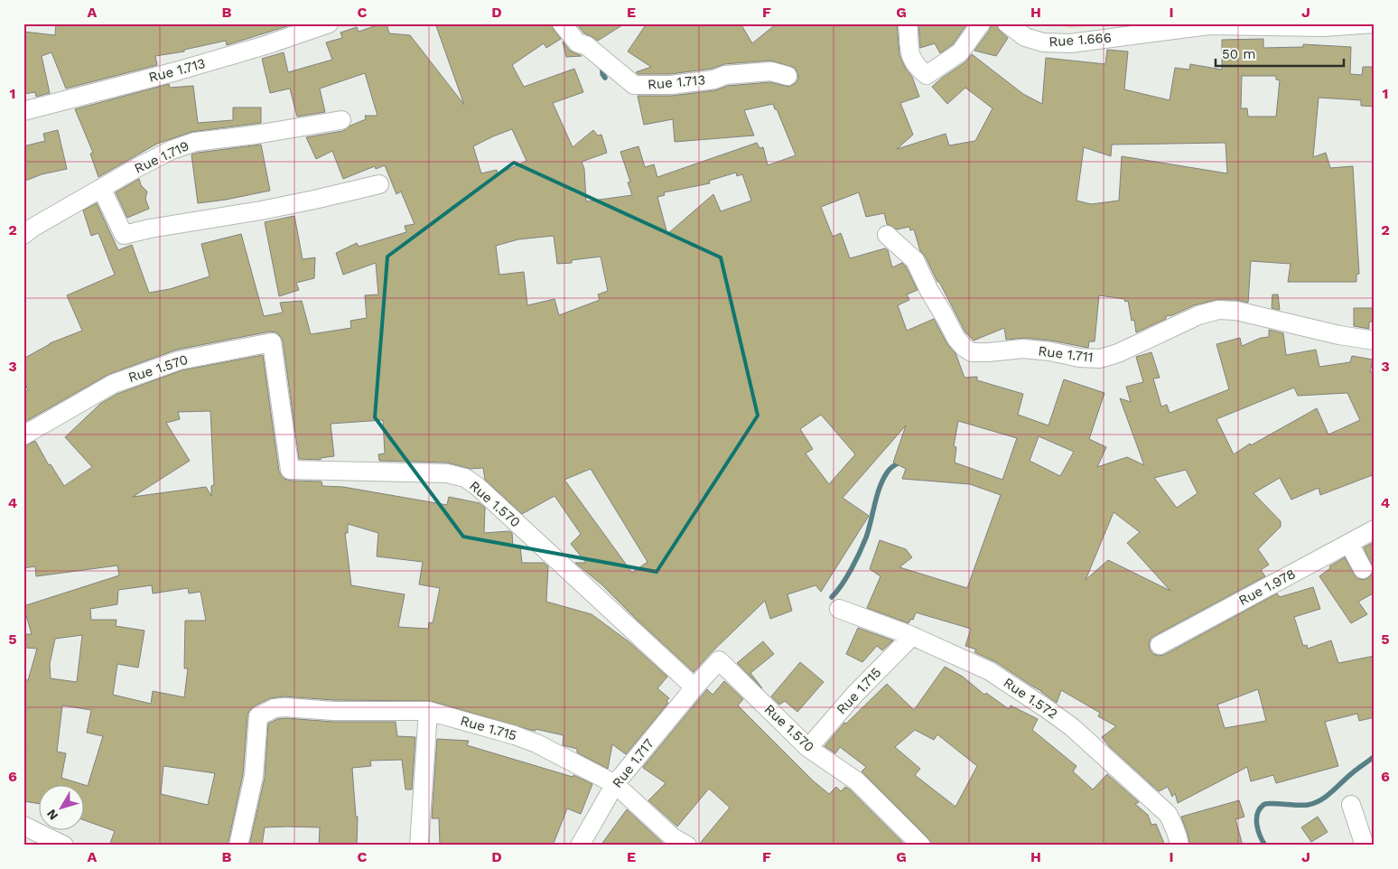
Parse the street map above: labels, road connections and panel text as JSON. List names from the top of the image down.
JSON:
{
  "streets": {
    "street": [
      "Rue 1.666",
      "Rue 1.713",
      "Rue 1.719",
      "Rue 1.711",
      "Rue 1.570",
      "Rue 1.978",
      "Rue 1.715",
      "Rue 1.572",
      "Rue 1.717"
    ]
  },
  "crossings": [
    ["Rue 1.570", "Rue 1.715"],
    ["Rue 1.570", "Rue 1.717"],
    ["Rue 1.715", "Rue 1.572"],
    ["Rue 1.715", "Rue 1.717"]
  ],
  "scale_bar": "50 m",
  "north": "bottom left",
  "grid": {
    "columns": [
      "A",
      "B",
      "C",
      "D",
      "E",
      "F",
      "G",
      "H",
      "I",
      "J"
    ],
    "rows": [
      "1",
      "2",
      "3",
      "4",
      "5",
      "6"
    ]
  }
}
